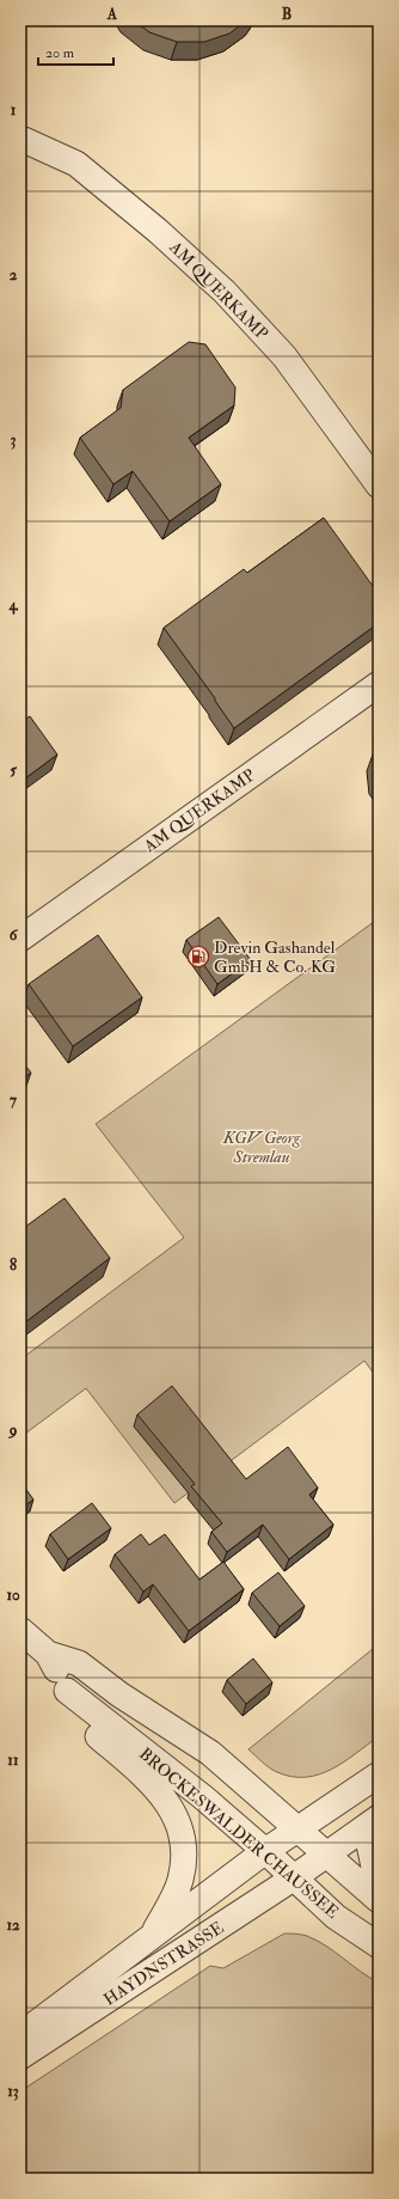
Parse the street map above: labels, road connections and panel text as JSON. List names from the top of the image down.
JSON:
{
  "streets": {
    "street": ["AM QUERKAMP", "BROCKESWALDER CHAUSSEE", "HAYDNSTRASSE"]
  },
  "crossings": [
    ["BROCKESWALDER CHAUSSEE", "HAYDNSTRASSE"]
  ],
  "parks": ["KGV Georg Stremlau"],
  "places": {
    "fuel station": ["Drevin Gashandel GmbH & Co. KG"]
  },
  "scale_bar": "20 m",
  "grid": {
    "columns": ["A", "B"],
    "rows": [
      "1",
      "2",
      "3",
      "4",
      "5",
      "6",
      "7",
      "8",
      "9",
      "10",
      "11",
      "12",
      "13"
    ]
  }
}
